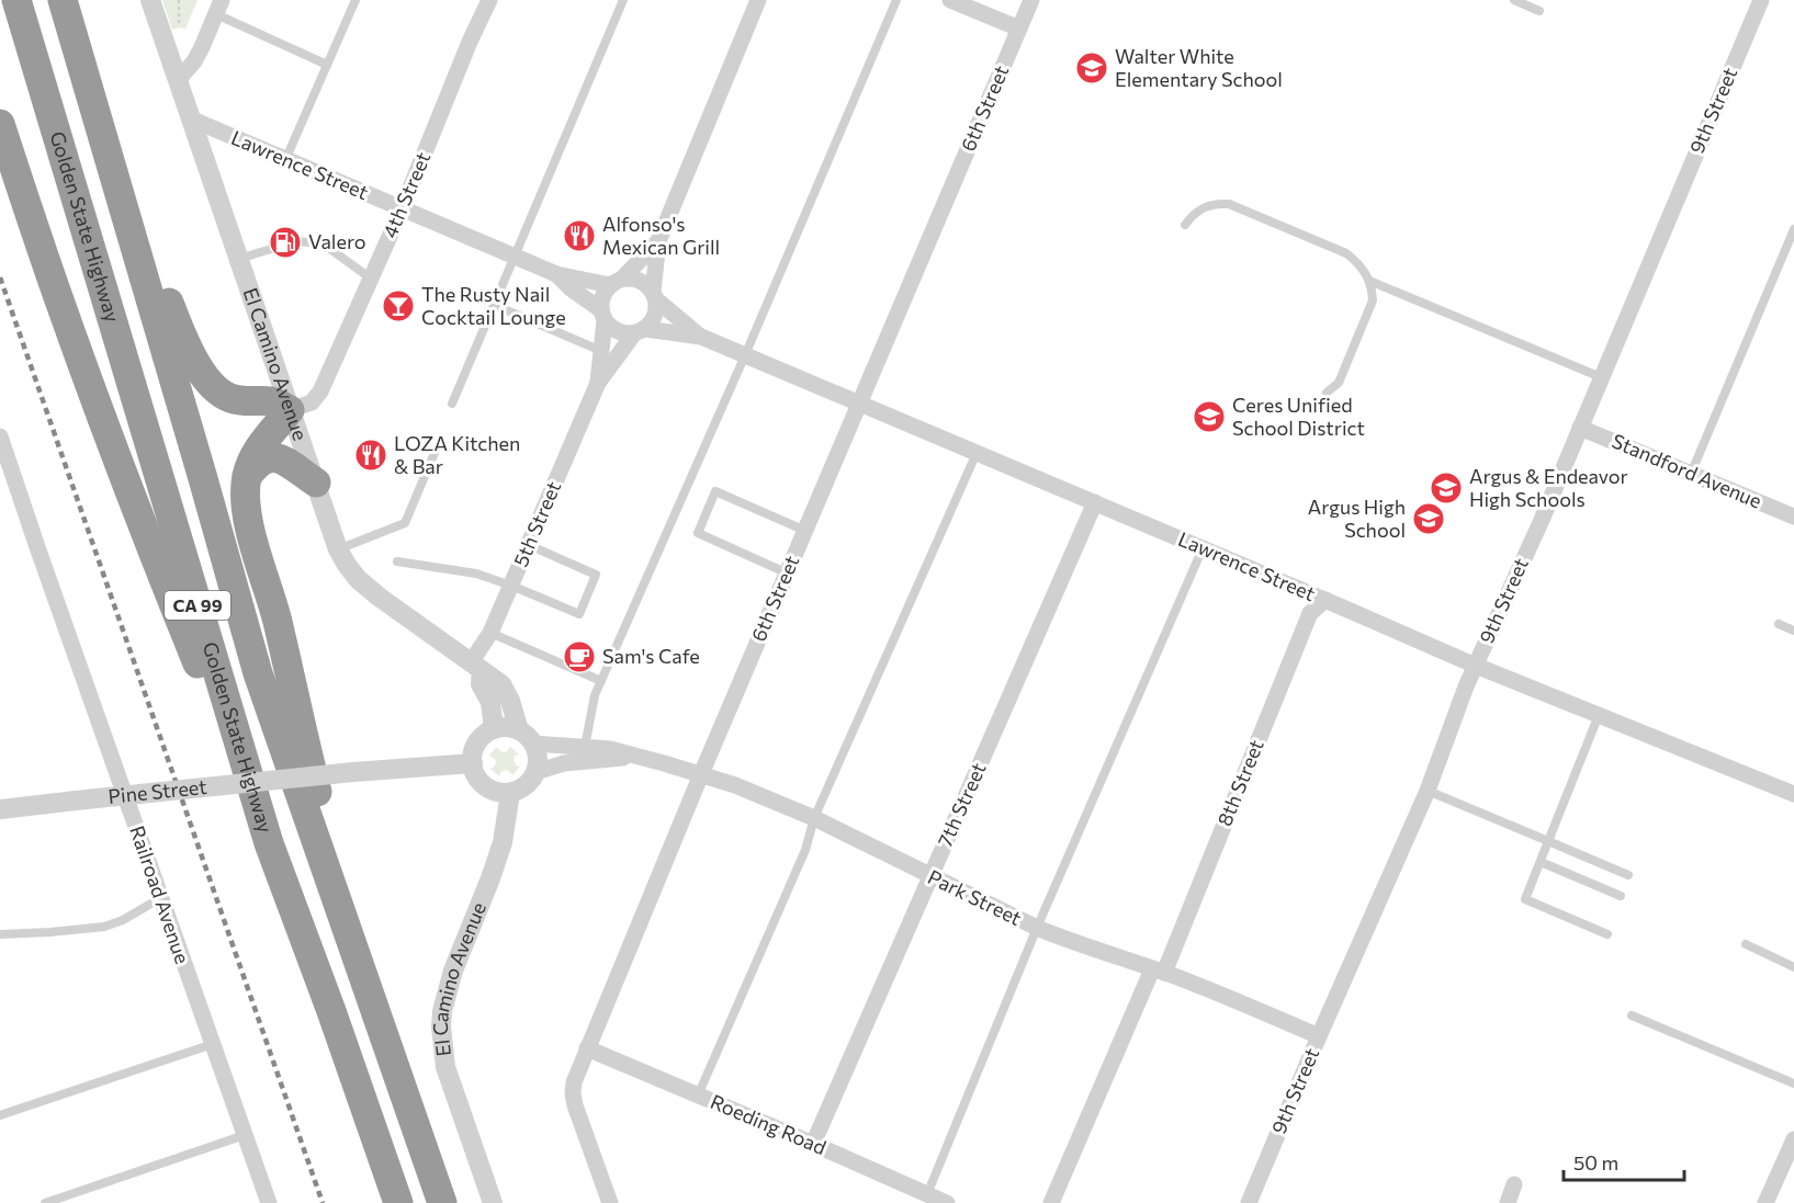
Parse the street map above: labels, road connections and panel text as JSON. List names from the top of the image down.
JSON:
{
  "streets": {
    "highway": ["Golden State Highway", "CA 99"],
    "street": [
      "6th Street",
      "9th Street",
      "Lawrence Street",
      "4th Street",
      "El Camino Avenue",
      "Standford Avenue",
      "5th Street",
      "8th Street",
      "Pine Street",
      "7th Street",
      "Railroad Avenue",
      "Park Street",
      "Roeding Road"
    ]
  },
  "crossings": [
    ["6th Street", "Lawrence Street"],
    ["6th Street", "Park Street"],
    ["6th Street", "Roeding Road"],
    ["9th Street", "Lawrence Street"],
    ["9th Street", "Standford Avenue"],
    ["9th Street", "Park Street"],
    ["Lawrence Street", "4th Street"],
    ["Lawrence Street", "El Camino Avenue"],
    ["Lawrence Street", "5th Street"],
    ["Lawrence Street", "8th Street"],
    ["Lawrence Street", "7th Street"],
    ["4th Street", "El Camino Avenue"],
    ["El Camino Avenue", "5th Street"],
    ["El Camino Avenue", "Pine Street"],
    ["El Camino Avenue", "Park Street"],
    ["8th Street", "Park Street"],
    ["Pine Street", "Park Street"],
    ["7th Street", "Park Street"],
    ["7th Street", "Roeding Road"]
  ],
  "places": {
    "school or university": [
      "Walter White Elementary School",
      "Ceres Unified School District",
      "Argus & Endeavor High Schools",
      "Argus High School"
    ],
    "restaurant": ["Alfonso's Mexican Grill", "LOZA Kitchen & Bar"],
    "fuel station": ["Valero"],
    "bar": ["The Rusty Nail Cocktail Lounge"],
    "cafe": ["Sam's Cafe"]
  },
  "scale_bar": "50 m"
}
